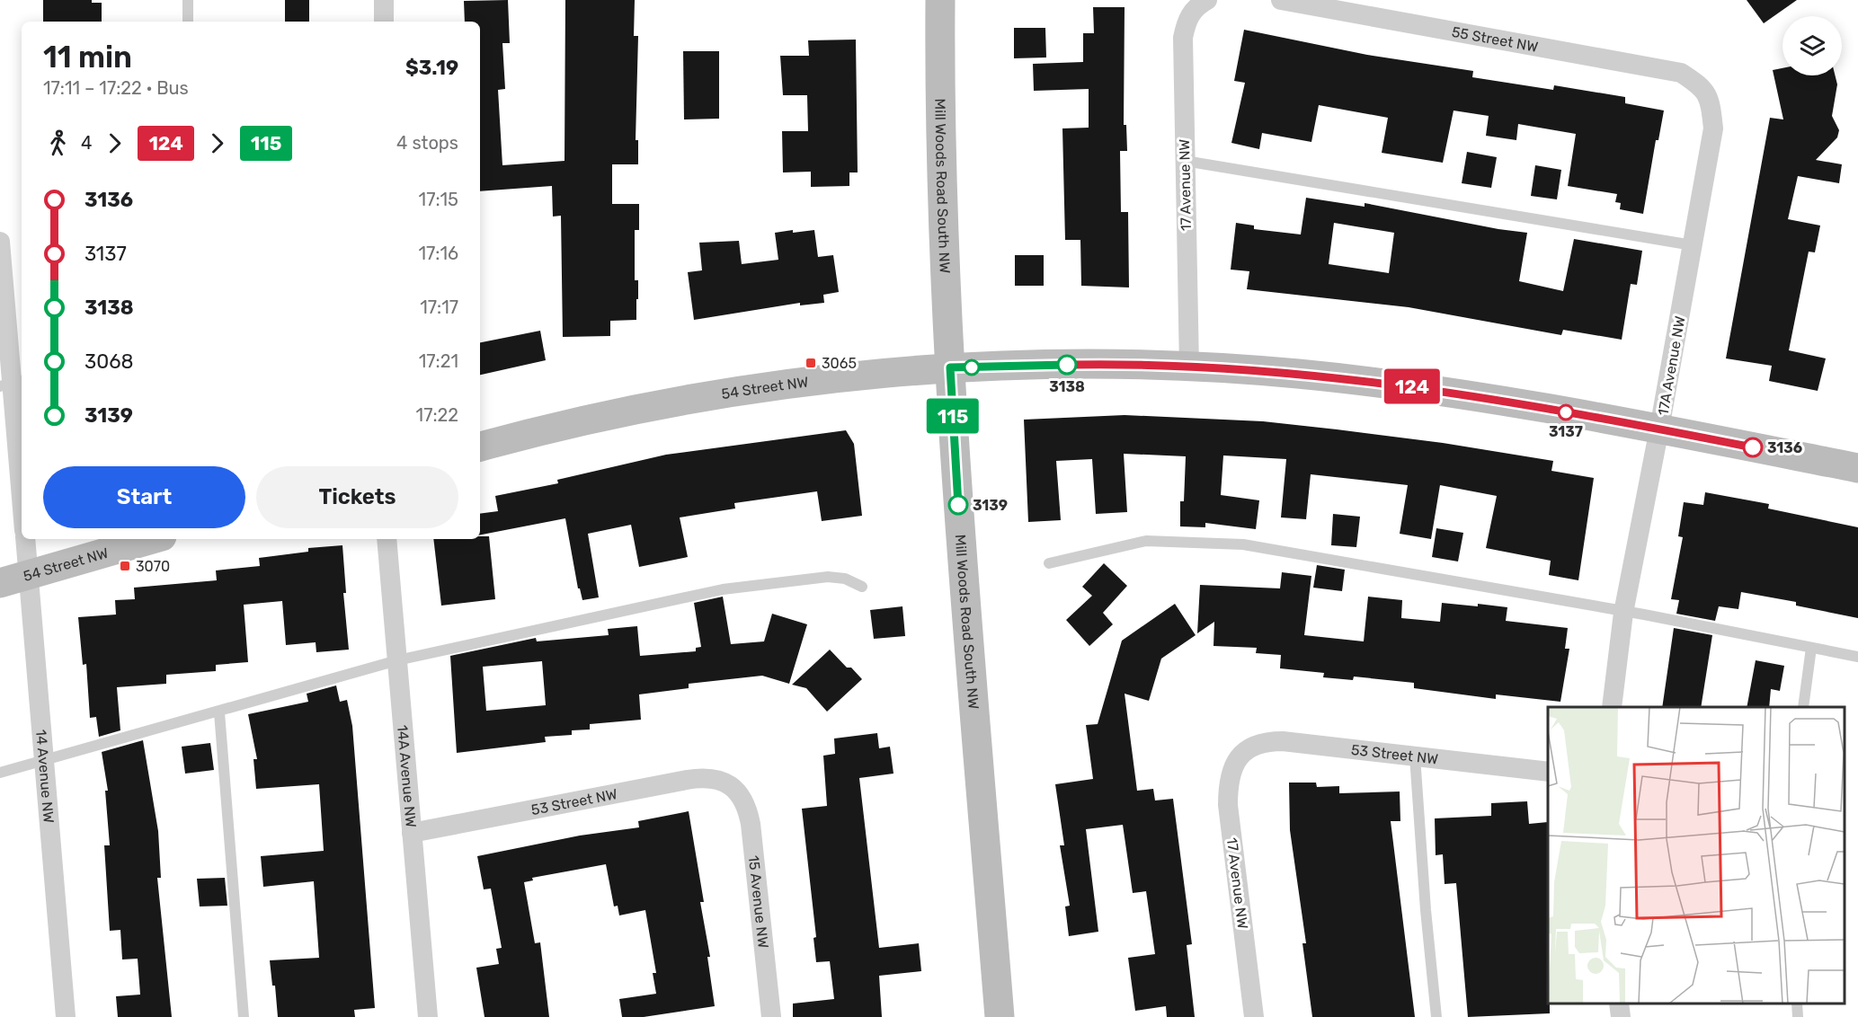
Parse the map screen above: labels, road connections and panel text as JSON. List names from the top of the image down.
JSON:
{
  "streets": {
    "street": [
      "55 Street NW",
      "17 Avenue NW",
      "Mill Woods Road South NW",
      "17A Avenue NW",
      "54 Street NW",
      "53 Street NW",
      "14A Avenue NW",
      "14 Avenue NW",
      "15 Avenue NW"
    ]
  },
  "crossings": [
    ["55 Street NW", "17A Avenue NW"],
    ["17 Avenue NW", "54 Street NW"],
    ["17 Avenue NW", "53 Street NW"],
    ["Mill Woods Road South NW", "54 Street NW"],
    ["17A Avenue NW", "54 Street NW"],
    ["54 Street NW", "14 Avenue NW"],
    ["53 Street NW", "14A Avenue NW"],
    ["53 Street NW", "15 Avenue NW"]
  ],
  "places": {
    "transit": ["3065", "3070"],
    "other": [
      "3138",
      "3137",
      "3136",
      "3139"
    ]
  },
  "lines": ["bus line 124", "bus line 115"],
  "page": {
    "on_map": ["124", "115"],
    "heading": ["11 min", "17:11 – 17:22 · Bus", "$3.19"],
    "legs": [
      "4",
      "124",
      "115",
      "4 stops"
    ],
    "list": [
      {
        "name": "3136",
        "value": "17:15"
      },
      {
        "name": "3137",
        "value": "17:16"
      },
      {
        "name": "3138",
        "value": "17:17"
      },
      {
        "name": "3068",
        "value": "17:21"
      },
      {
        "name": "3139",
        "value": "17:22"
      }
    ],
    "buttons": ["Start", "Tickets"]
  }
}
